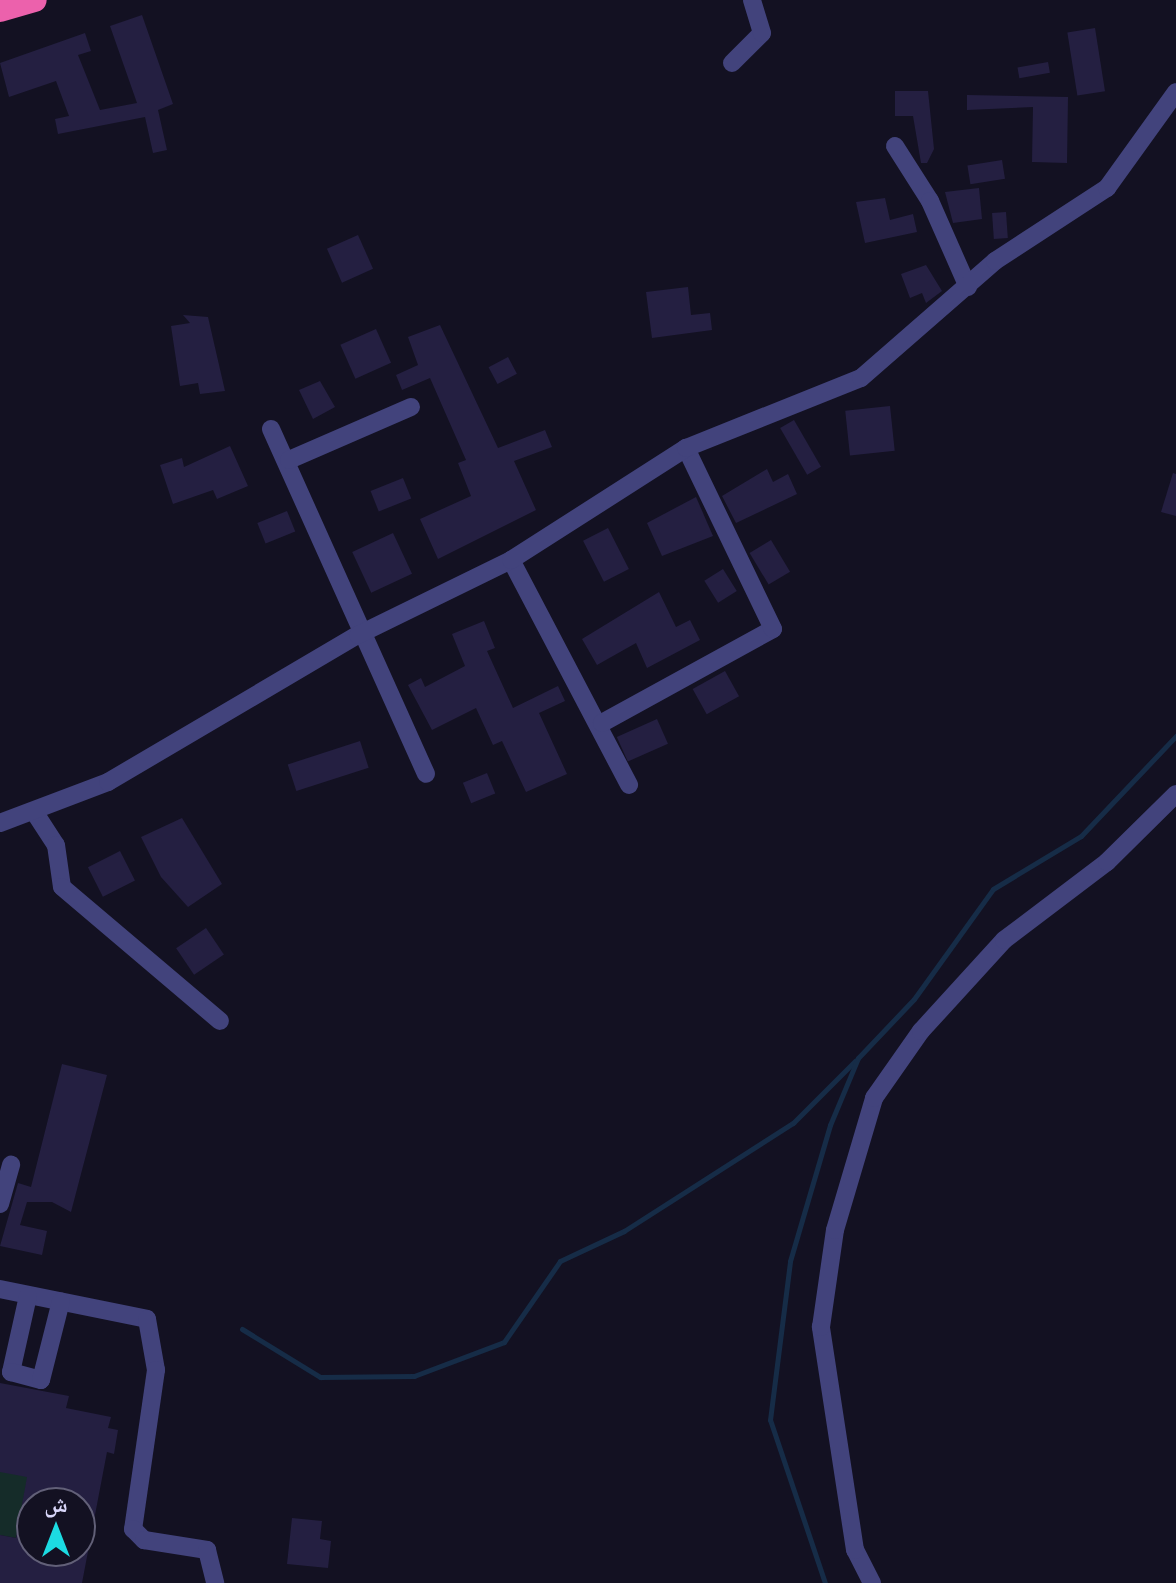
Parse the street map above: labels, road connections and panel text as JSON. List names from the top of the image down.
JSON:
{
  "north": "top"
}
